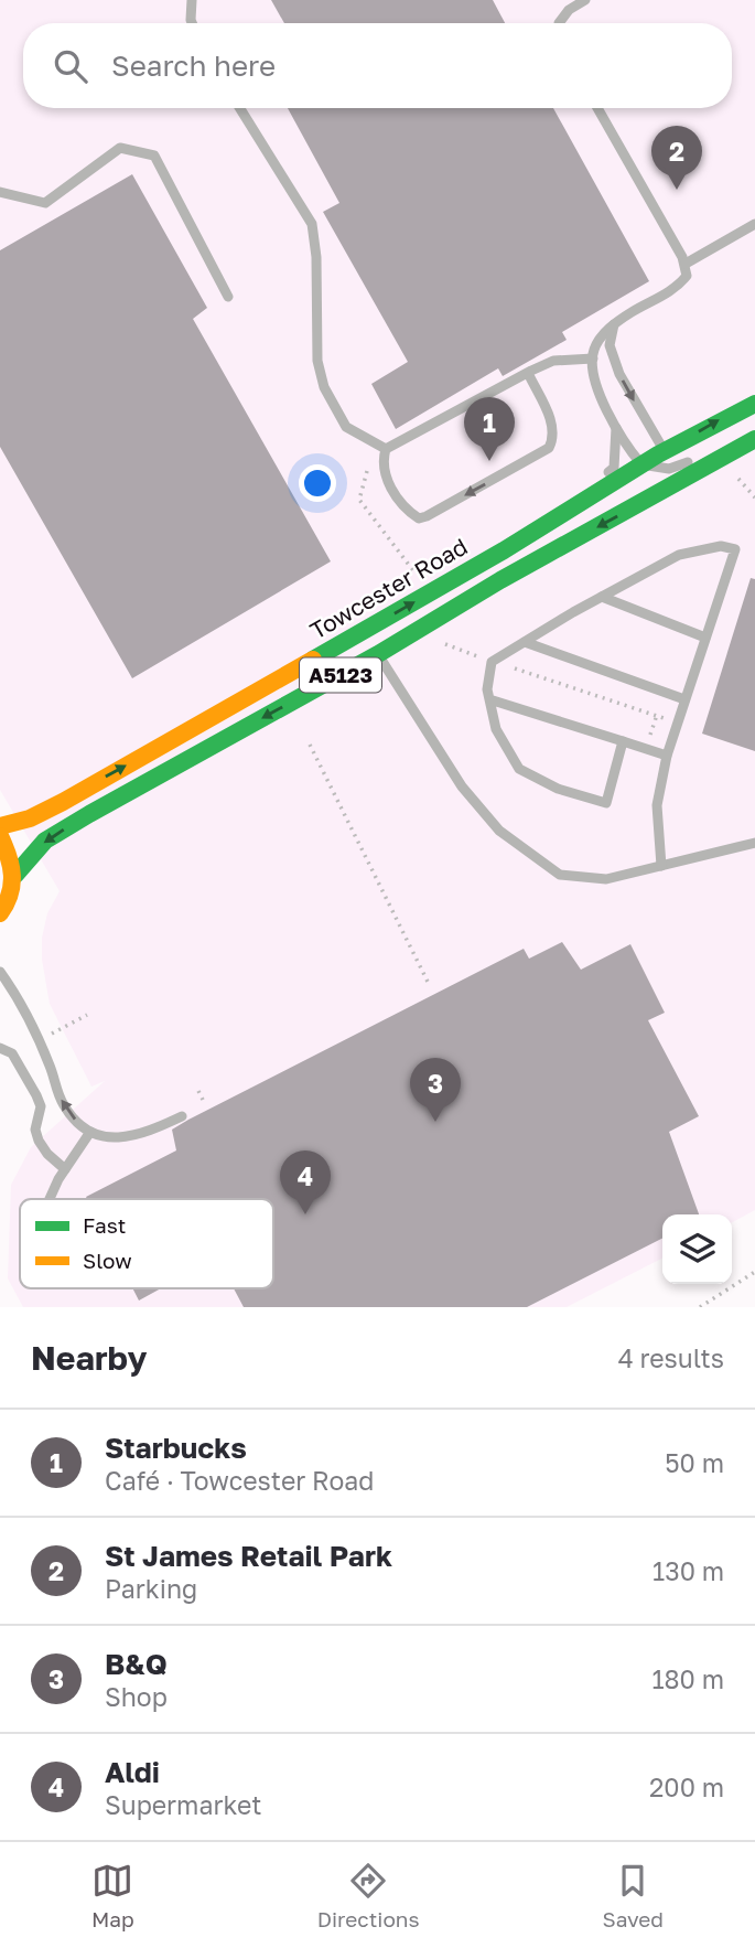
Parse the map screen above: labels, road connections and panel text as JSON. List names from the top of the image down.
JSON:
{
  "streets": {
    "main road": ["Towcester Road", "A5123"]
  },
  "crossings": [
    ["Towcester Road", "A5123"]
  ],
  "legend": ["Fast", "Slow"],
  "page": {
    "search": "Search here",
    "pins": [
      "2",
      "1",
      "3",
      "4"
    ],
    "heading": ["Nearby", "4 results"],
    "list": [
      {
        "mark": "1",
        "name": "Starbucks",
        "note": "Café · Towcester Road",
        "value": "50 m"
      },
      {
        "mark": "2",
        "name": "St James Retail Park",
        "note": "Parking",
        "value": "130 m"
      },
      {
        "mark": "3",
        "name": "B&Q",
        "note": "Shop",
        "value": "180 m"
      },
      {
        "mark": "4",
        "name": "Aldi",
        "note": "Supermarket",
        "value": "200 m"
      }
    ],
    "nav": ["Map", "Directions", "Saved"]
  }
}
